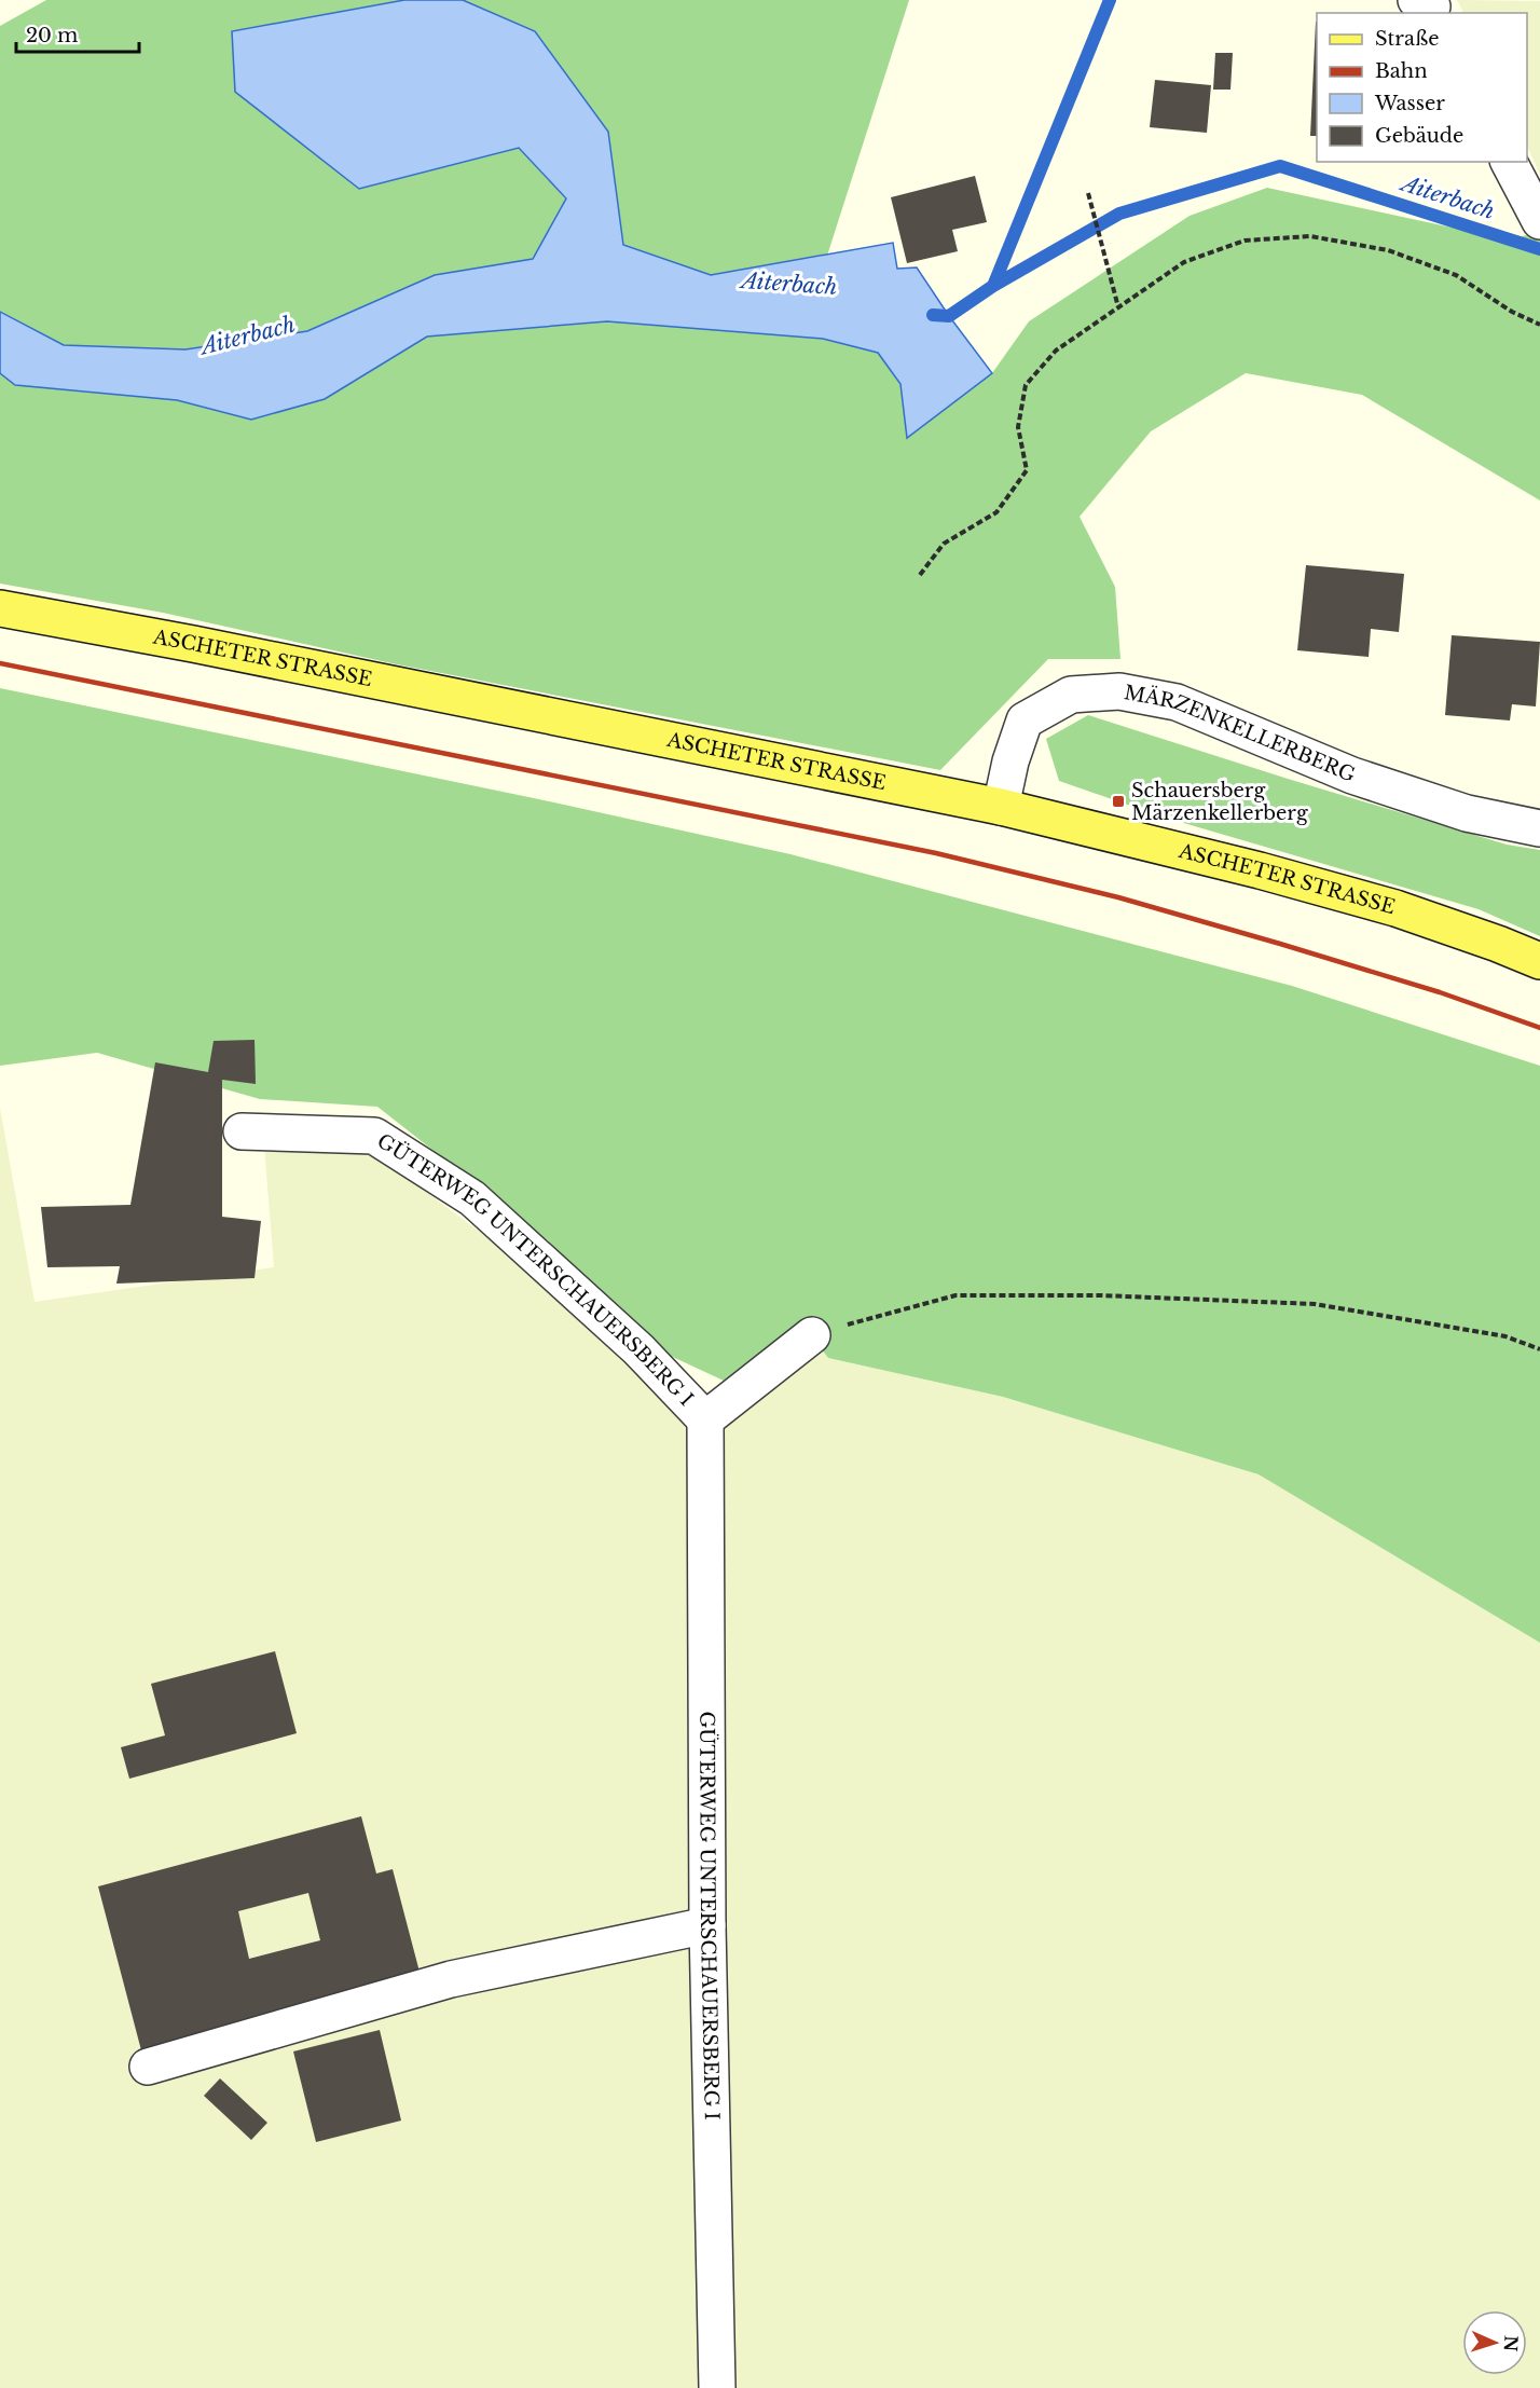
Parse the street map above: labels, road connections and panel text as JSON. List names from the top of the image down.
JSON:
{
  "streets": {
    "main road": ["ASCHETER STRASSE"],
    "street": ["MÄRZENKELLERBERG", "GÜTERWEG UNTERSCHAUERSBERG I"]
  },
  "crossings": [
    ["ASCHETER STRASSE", "MÄRZENKELLERBERG"]
  ],
  "water": ["Aiterbach"],
  "places": {
    "transit": ["Schauersberg Märzenkellerberg"]
  },
  "legend": [
    "Straße",
    "Bahn",
    "Wasser",
    "Gebäude"
  ],
  "scale_bar": "20 m",
  "north": "right"
}
